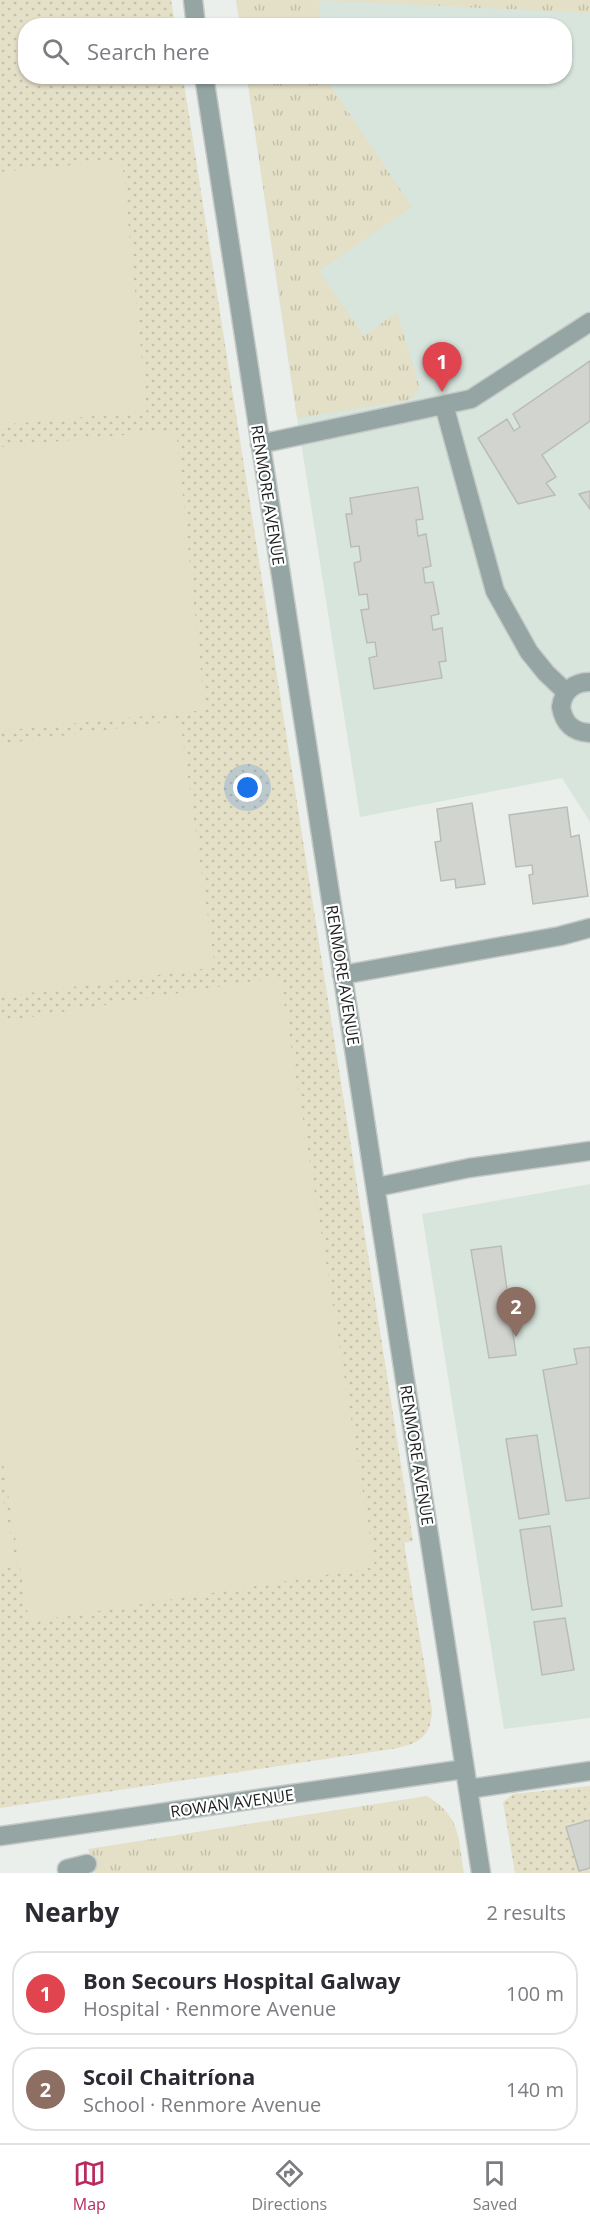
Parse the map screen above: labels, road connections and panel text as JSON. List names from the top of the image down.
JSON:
{
  "streets": {
    "street": ["RENMORE AVENUE", "ROWAN AVENUE"]
  },
  "crossings": [
    ["RENMORE AVENUE", "ROWAN AVENUE"]
  ],
  "page": {
    "search": "Search here",
    "pins": ["1", "2"],
    "heading": ["Nearby", "2 results"],
    "list": [
      {
        "mark": "1",
        "name": "Bon Secours Hospital Galway",
        "note": "Hospital · Renmore Avenue",
        "value": "100 m"
      },
      {
        "mark": "2",
        "name": "Scoil Chaitríona",
        "note": "School · Renmore Avenue",
        "value": "140 m"
      }
    ],
    "nav": ["Map", "Directions", "Saved"]
  }
}
